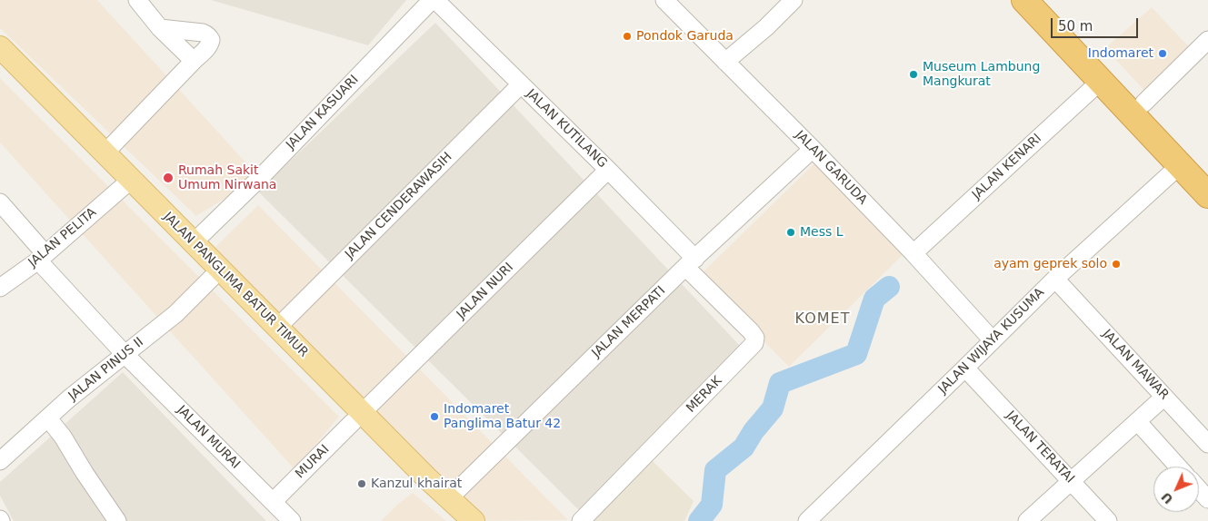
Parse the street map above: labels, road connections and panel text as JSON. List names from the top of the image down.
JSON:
{
  "streets": {
    "main road": ["JALAN PANGLIMA BATUR TIMUR"],
    "street": [
      "JALAN KASUARI",
      "JALAN KUTILANG",
      "JALAN KENARI",
      "JALAN GARUDA",
      "JALAN CENDERAWASIH",
      "JALAN PELITA",
      "JALAN NURI",
      "JALAN MERPATI",
      "JALAN WIJAYA KUSUMA",
      "JALAN MAWAR",
      "JALAN PINUS II",
      "MERAK",
      "JALAN MURAI",
      "JALAN TERATAI",
      "MURAI"
    ]
  },
  "crossings": [
    ["JALAN KASUARI", "JALAN KUTILANG"],
    ["JALAN KASUARI", "JALAN PANGLIMA BATUR TIMUR"],
    ["JALAN KUTILANG", "JALAN CENDERAWASIH"],
    ["JALAN KUTILANG", "JALAN NURI"],
    ["JALAN KUTILANG", "JALAN MERPATI"],
    ["JALAN KUTILANG", "MERAK"],
    ["JALAN KENARI", "JALAN GARUDA"],
    ["JALAN GARUDA", "JALAN MERPATI"],
    ["JALAN GARUDA", "JALAN WIJAYA KUSUMA"],
    ["JALAN CENDERAWASIH", "JALAN PANGLIMA BATUR TIMUR"],
    ["JALAN PELITA", "JALAN PANGLIMA BATUR TIMUR"],
    ["JALAN PELITA", "JALAN MURAI"],
    ["JALAN PANGLIMA BATUR TIMUR", "JALAN NURI"],
    ["JALAN PANGLIMA BATUR TIMUR", "JALAN MERPATI"],
    ["JALAN PANGLIMA BATUR TIMUR", "JALAN PINUS II"],
    ["JALAN PANGLIMA BATUR TIMUR", "MURAI"],
    ["JALAN NURI", "MURAI"],
    ["JALAN MERPATI", "MERAK"],
    ["JALAN WIJAYA KUSUMA", "JALAN MAWAR"],
    ["JALAN WIJAYA KUSUMA", "JALAN TERATAI"],
    ["JALAN PINUS II", "JALAN MURAI"],
    ["JALAN MURAI", "MURAI"]
  ],
  "districts": ["KOMET"],
  "places": [
    "Pondok Garuda",
    "Indomaret",
    "Museum Lambung Mangkurat",
    "Rumah Sakit Umum Nirwana",
    "Mess L",
    "ayam geprek solo",
    "Indomaret Panglima Batur 42",
    "Kanzul khairat"
  ],
  "scale_bar": "50 m",
  "north": "bottom left"
}
